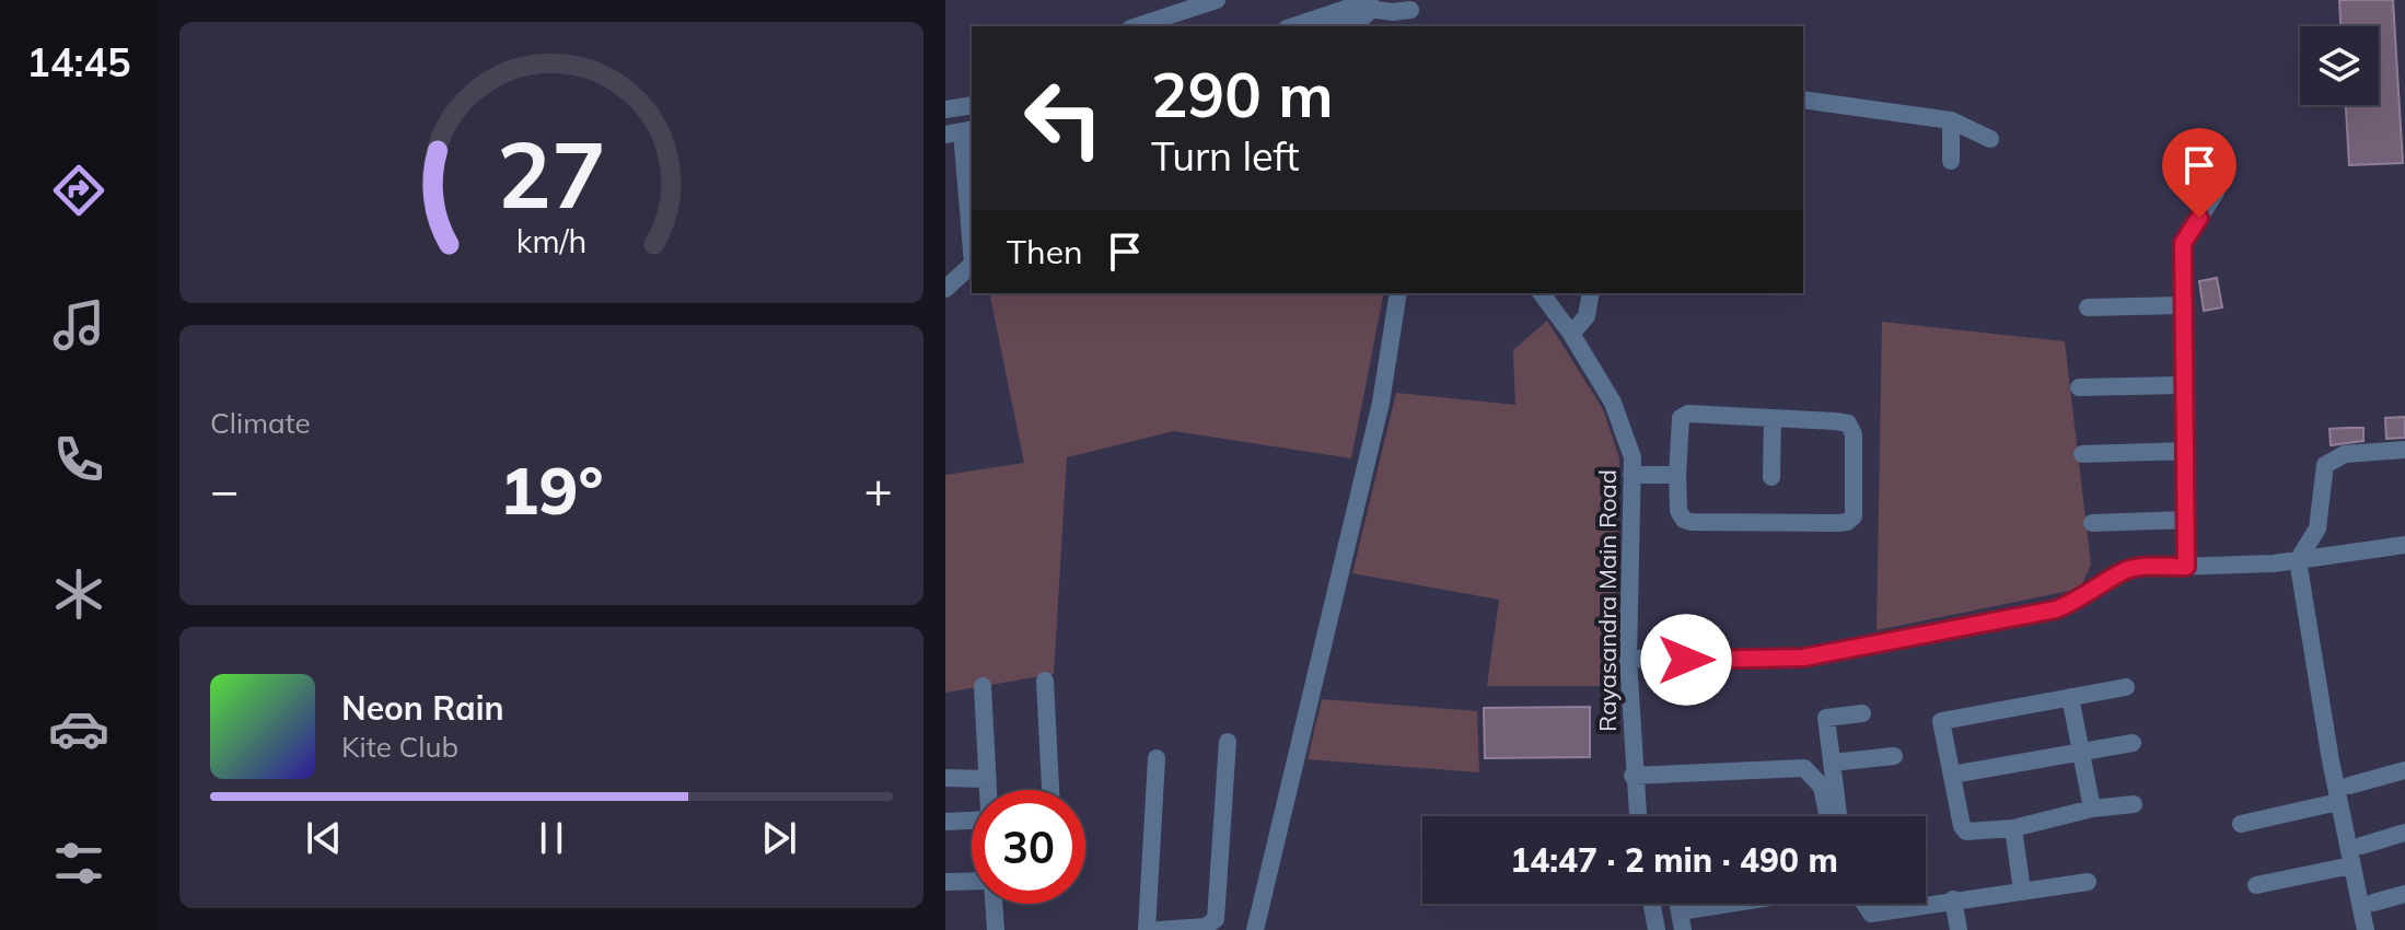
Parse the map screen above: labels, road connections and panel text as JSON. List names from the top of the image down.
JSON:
{
  "streets": {
    "street": ["Rayasandra Main Road"]
  },
  "page": {
    "tabs": "14:45",
    "turn": ["290 m", "Turn left"],
    "then": "Then",
    "tile": "Climate",
    "heat": ["−", "19°", "+"],
    "song": ["Neon Rain", "Kite Club"],
    "limit": "30",
    "trip": "14:47 · 2 min · 490 m",
    "gauge": ["27", "km/h"]
  }
}
